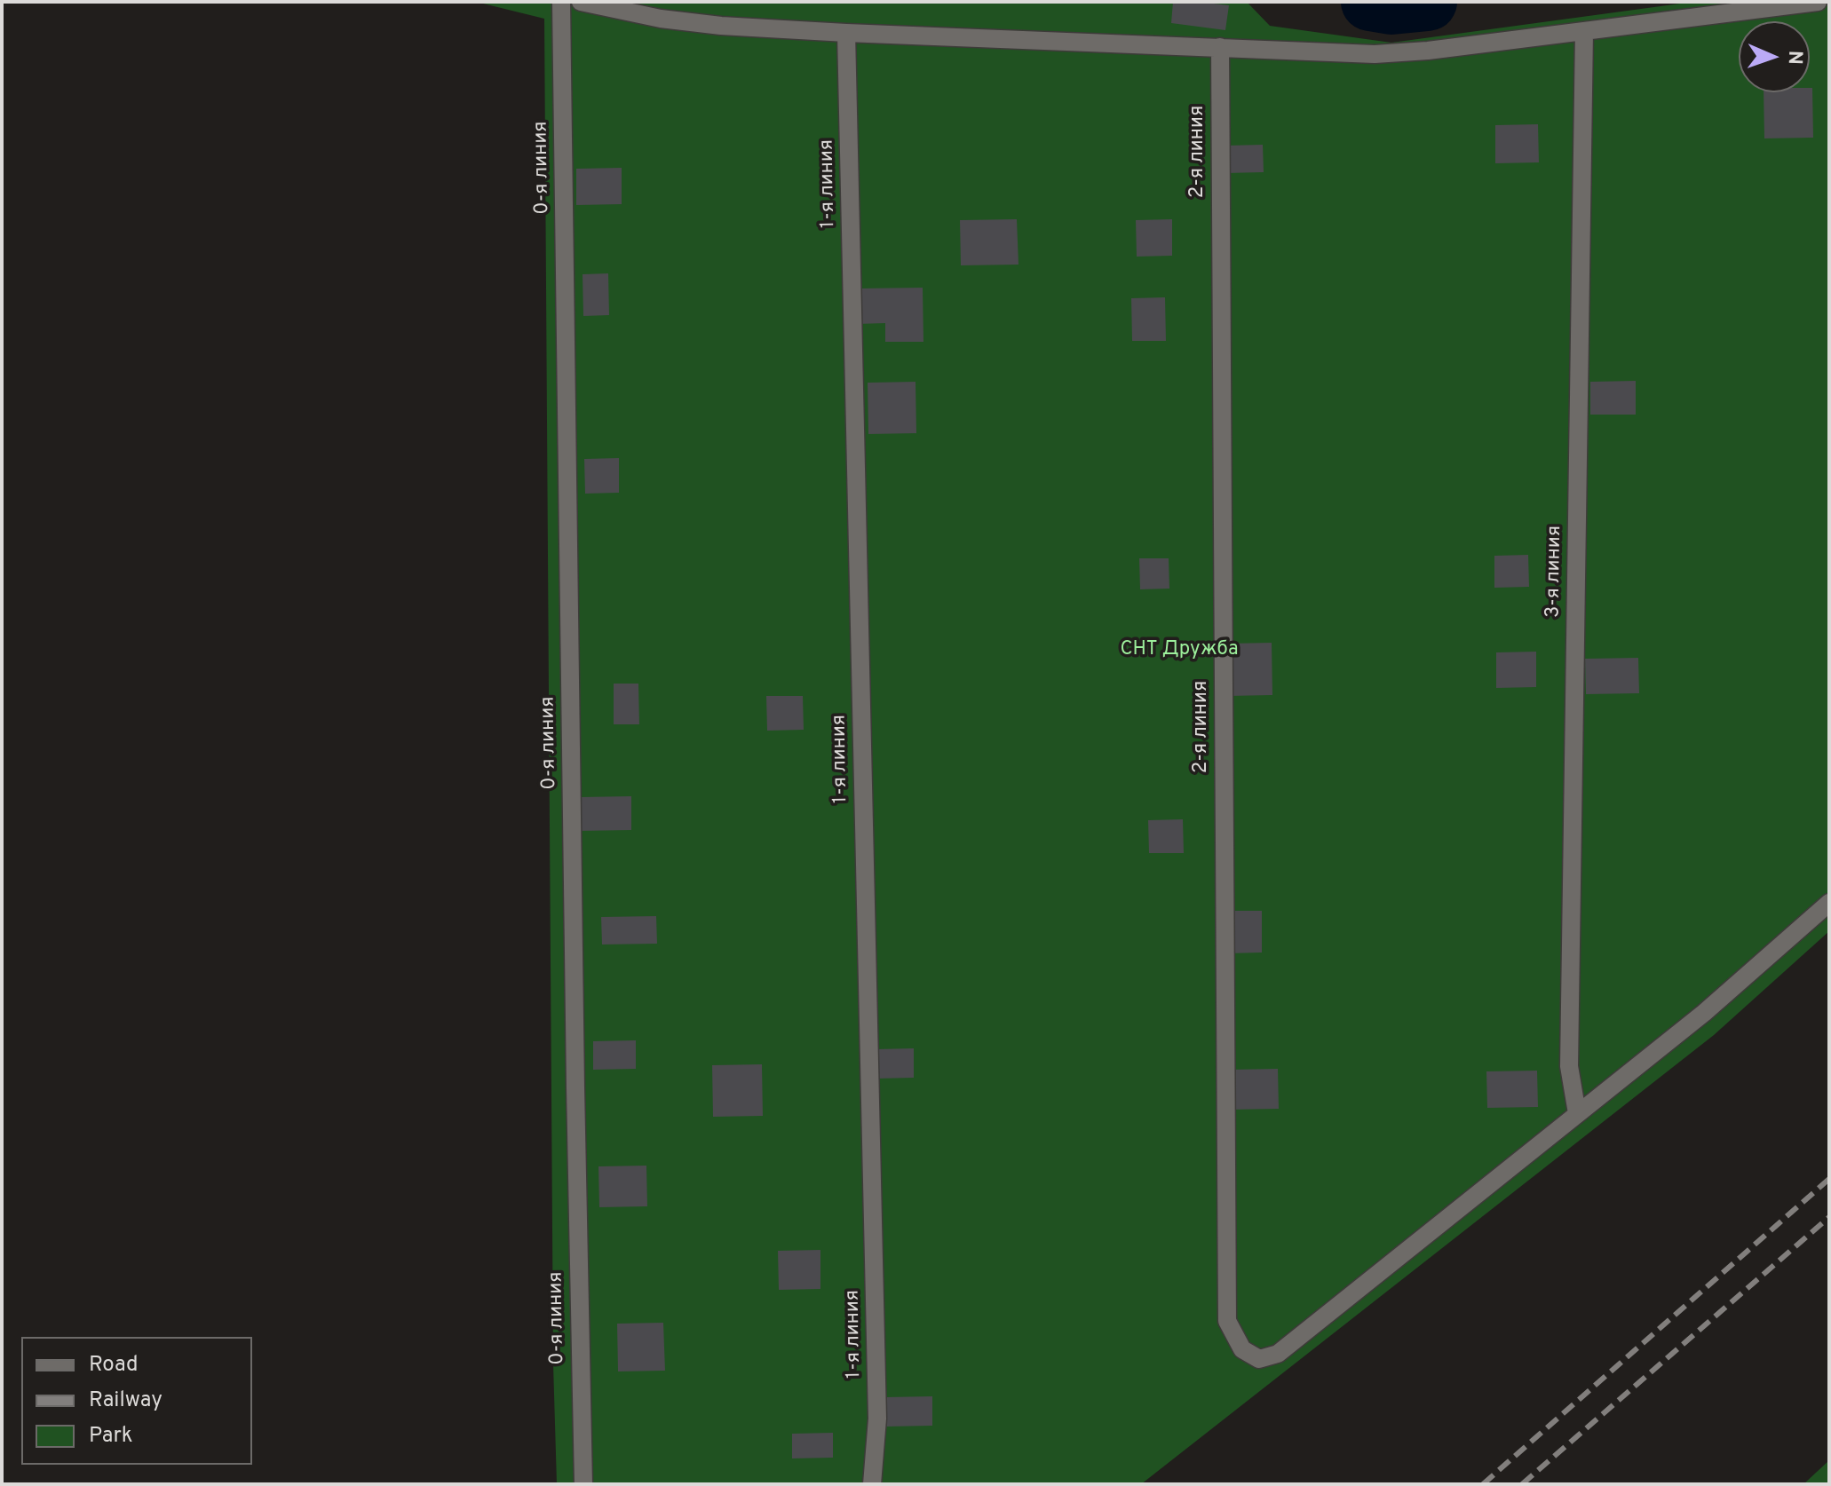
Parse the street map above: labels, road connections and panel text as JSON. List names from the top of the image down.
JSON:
{
  "streets": {
    "street": [
      "2-я линия",
      "0-я линия",
      "1-я линия",
      "3-я линия"
    ]
  },
  "crossings": [
    ["2-я линия", "3-я линия"]
  ],
  "parks": ["СНТ Дружба"],
  "legend": ["Road", "Railway", "Park"],
  "north": "right"
}
